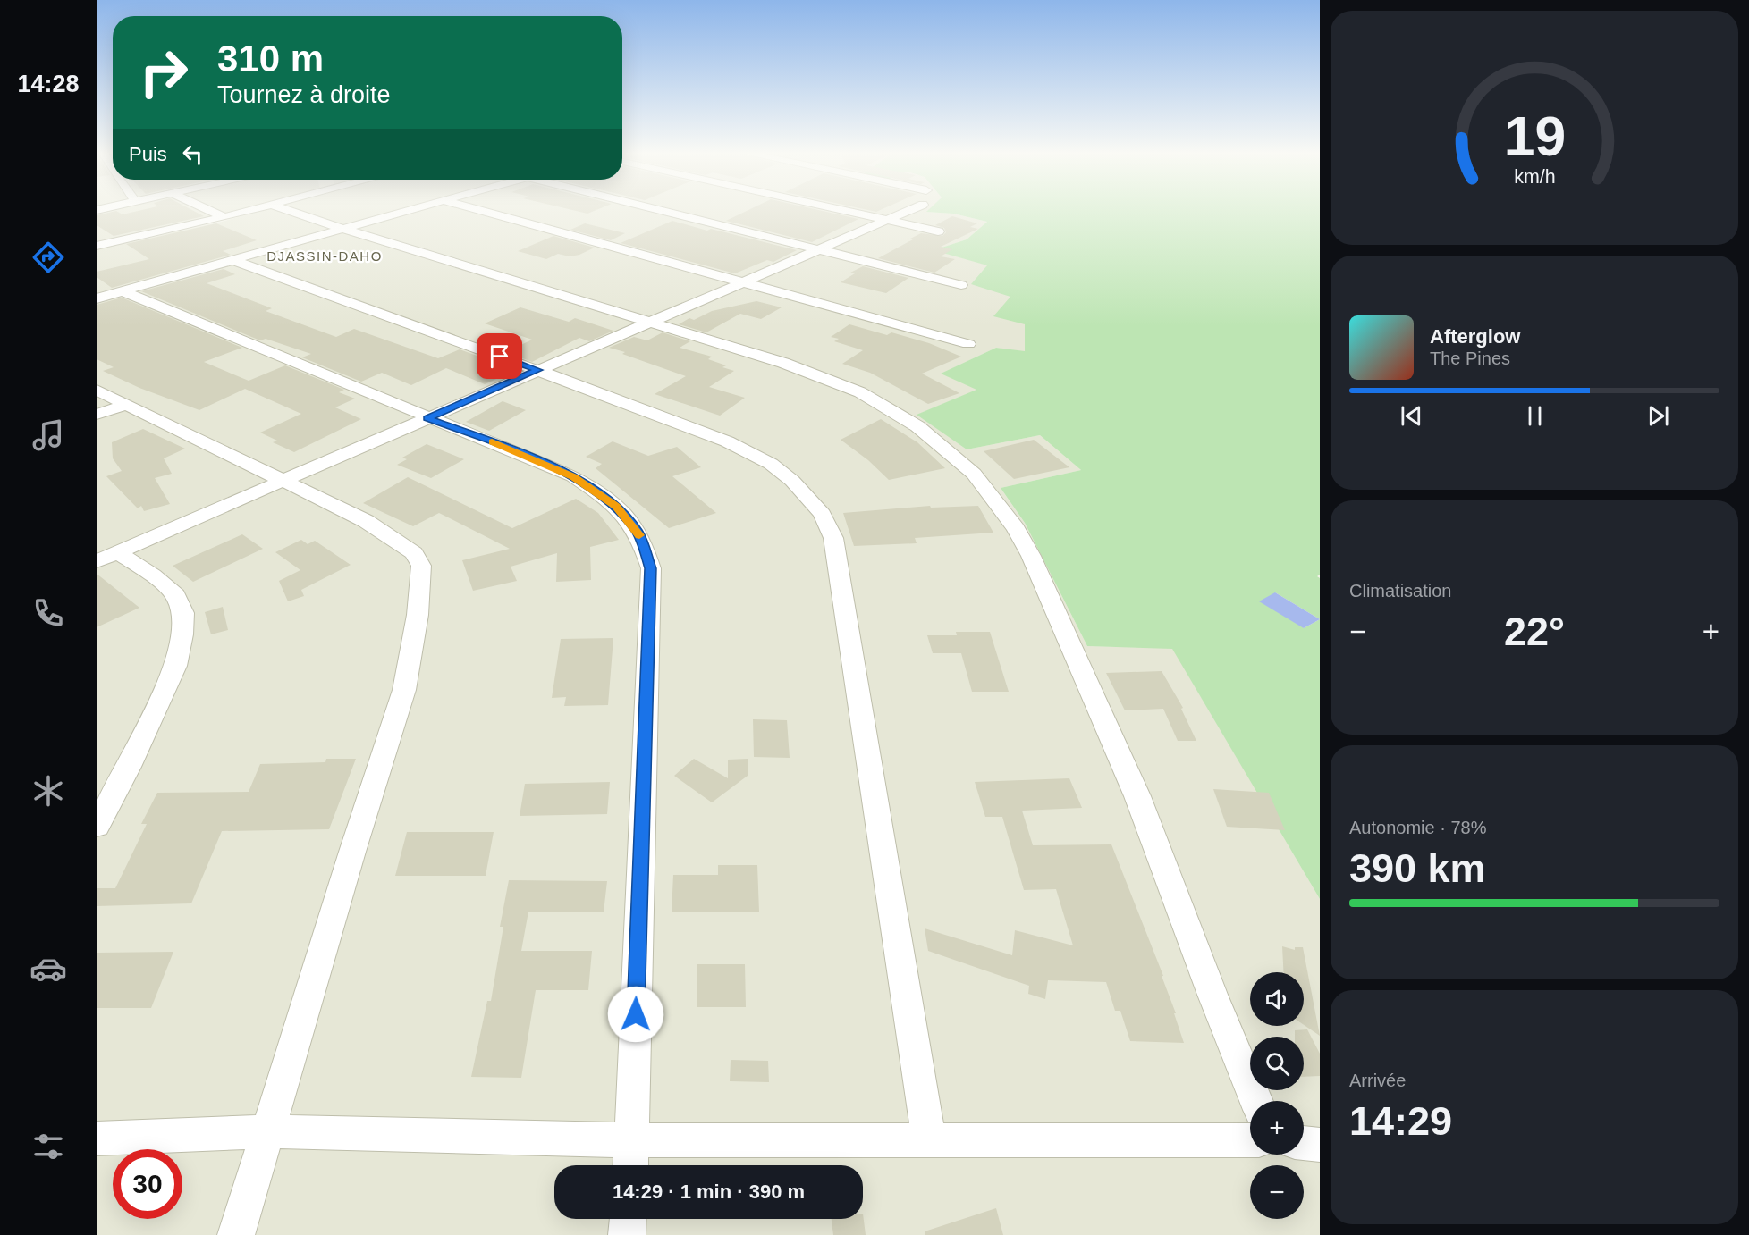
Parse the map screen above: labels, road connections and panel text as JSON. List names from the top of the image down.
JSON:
{
  "districts": ["DJASSIN-DAHO"],
  "page": {
    "tabs": "14:28",
    "turn": ["310 m", "Tournez à droite"],
    "then": "Puis",
    "song": ["Afterglow", "The Pines"],
    "tile": [
      "Climatisation",
      ["Autonomie · 78%", "390 km"],
      ["Arrivée", "14:29"]
    ],
    "heat": ["−", "22°", "+"],
    "map_buttons": ["+", "−"],
    "limit": "30",
    "trip": "14:29 · 1 min · 390 m",
    "gauge": ["19", "km/h"]
  }
}
